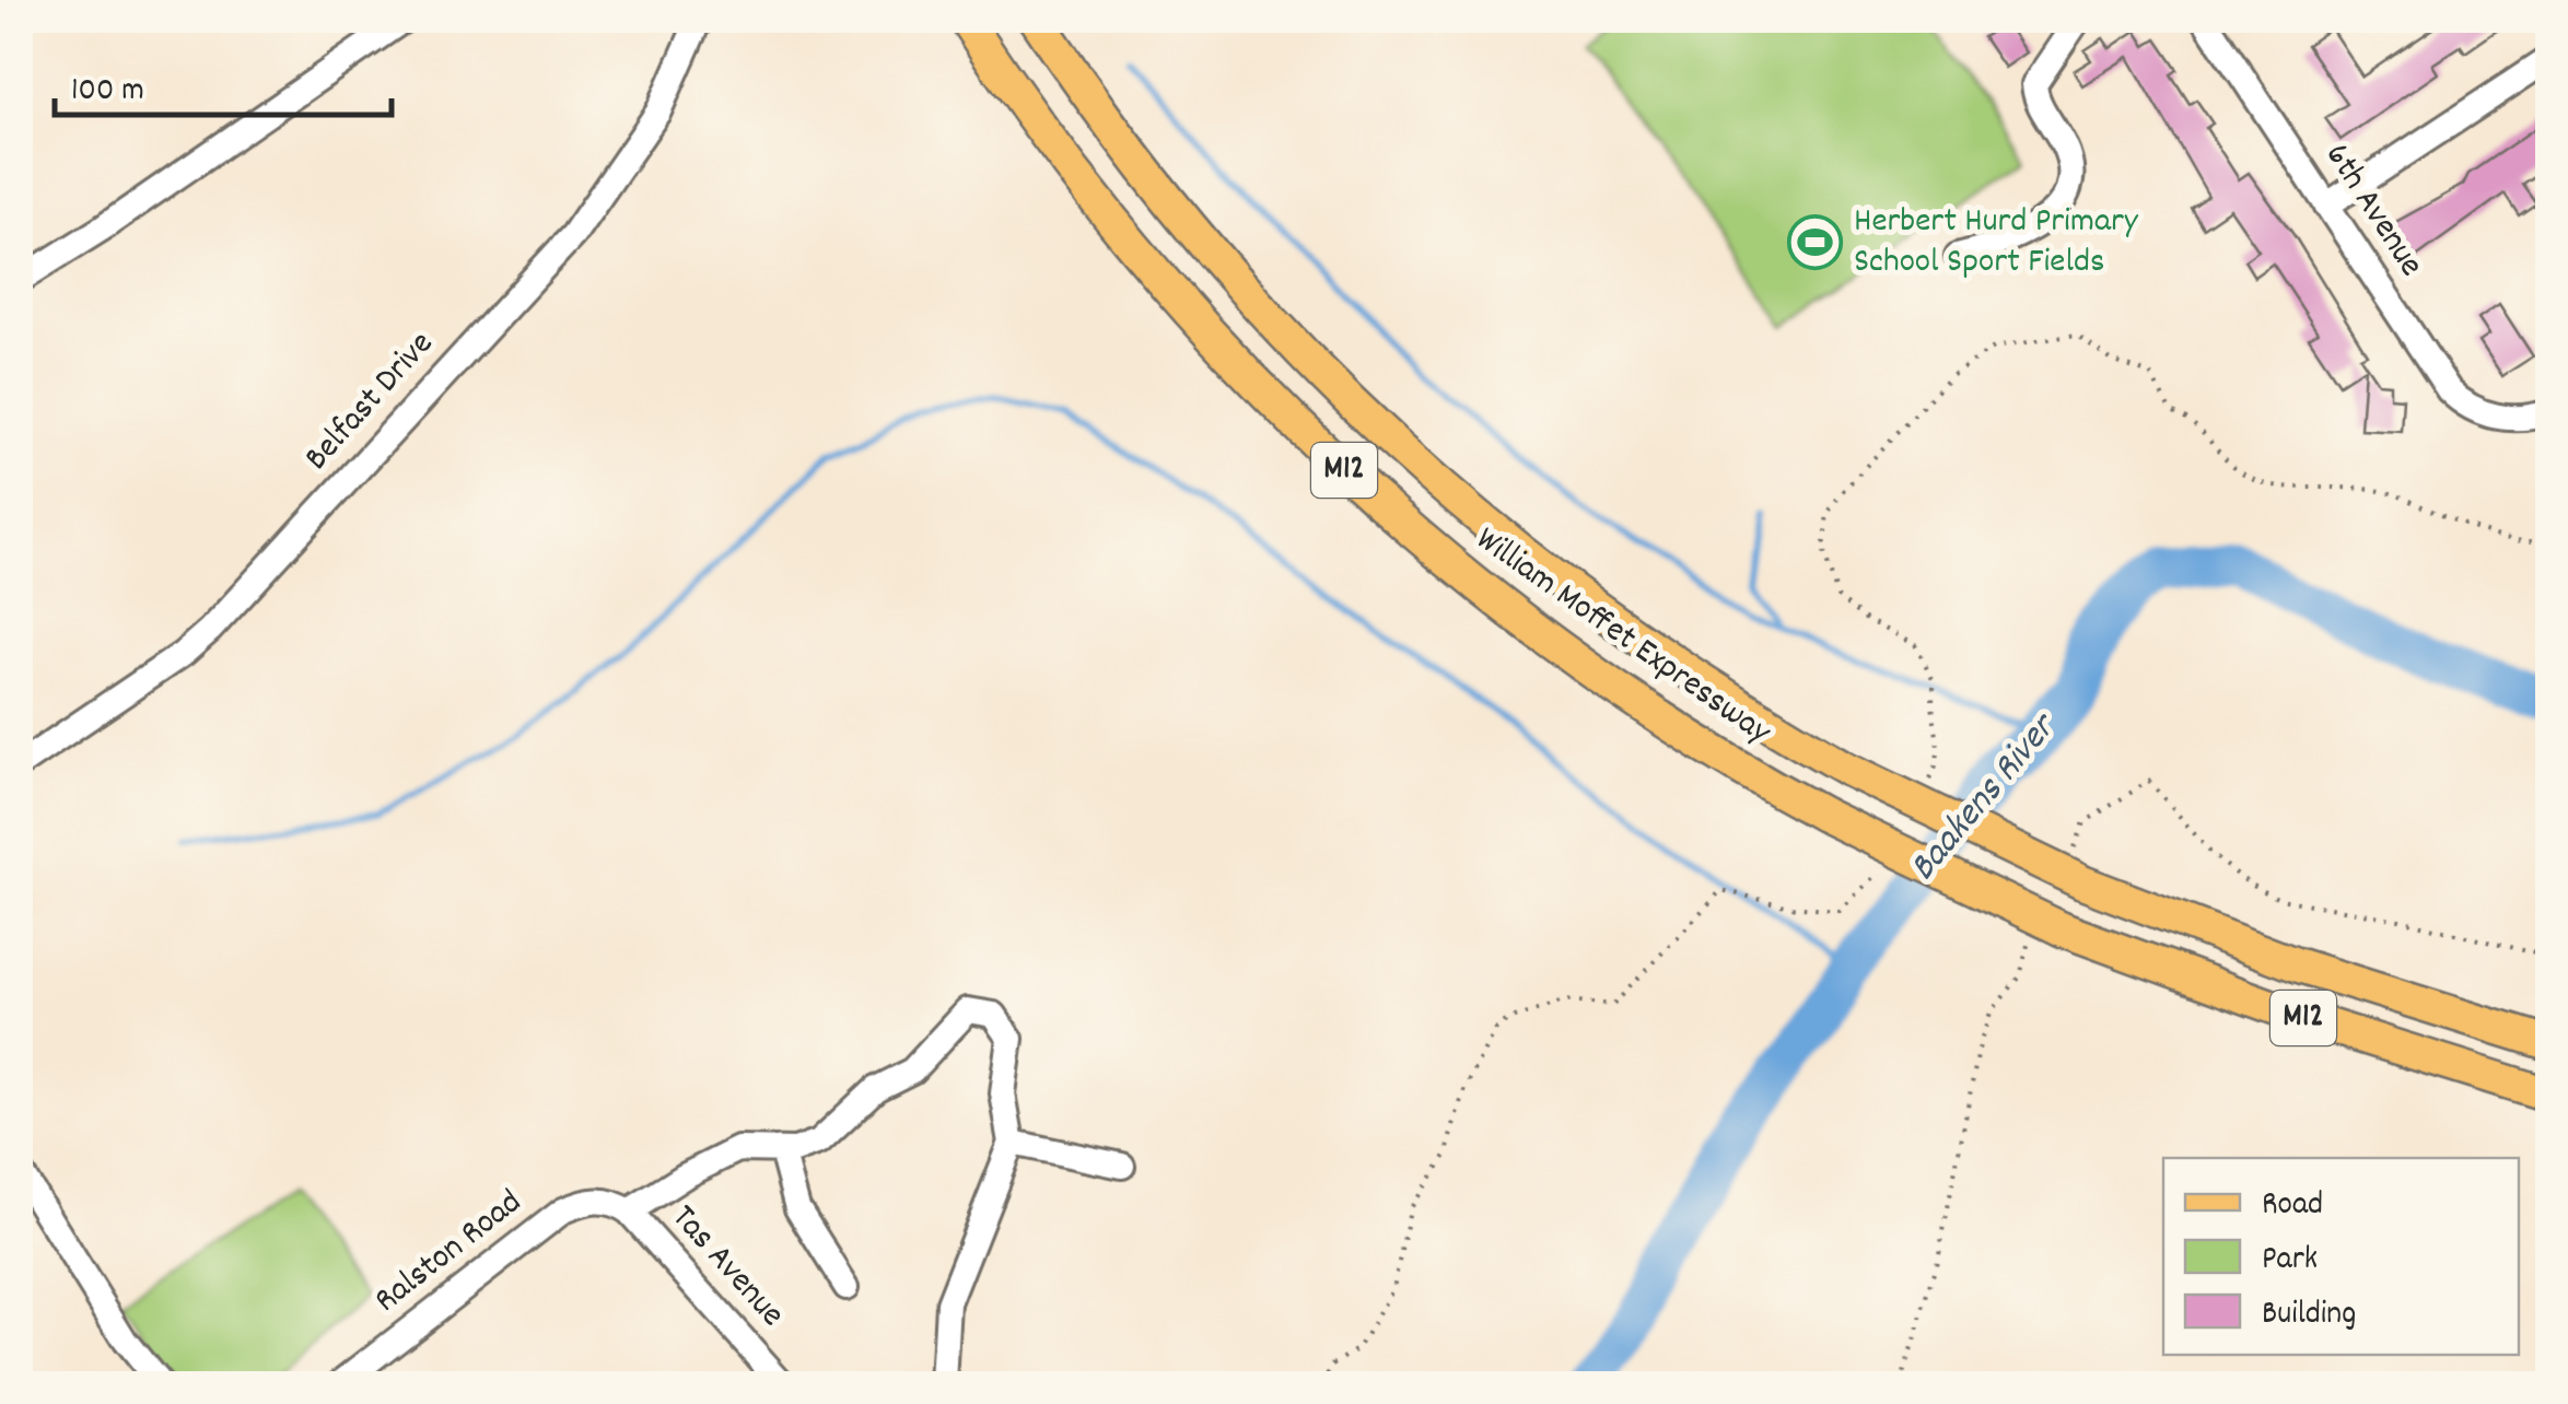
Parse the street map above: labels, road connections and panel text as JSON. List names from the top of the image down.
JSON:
{
  "streets": {
    "main road": ["M12", "William Moffet Expressway"],
    "street": [
      "6th Avenue",
      "Belfast Drive",
      "Ralston Road",
      "Tas Avenue"
    ]
  },
  "crossings": [
    ["Ralston Road", "Tas Avenue"]
  ],
  "water": ["Baakens River"],
  "places": {
    "sports": ["Herbert Hurd Primary School Sport Fields"]
  },
  "legend": ["Road", "Park", "Building"],
  "scale_bar": "100 m"
}
